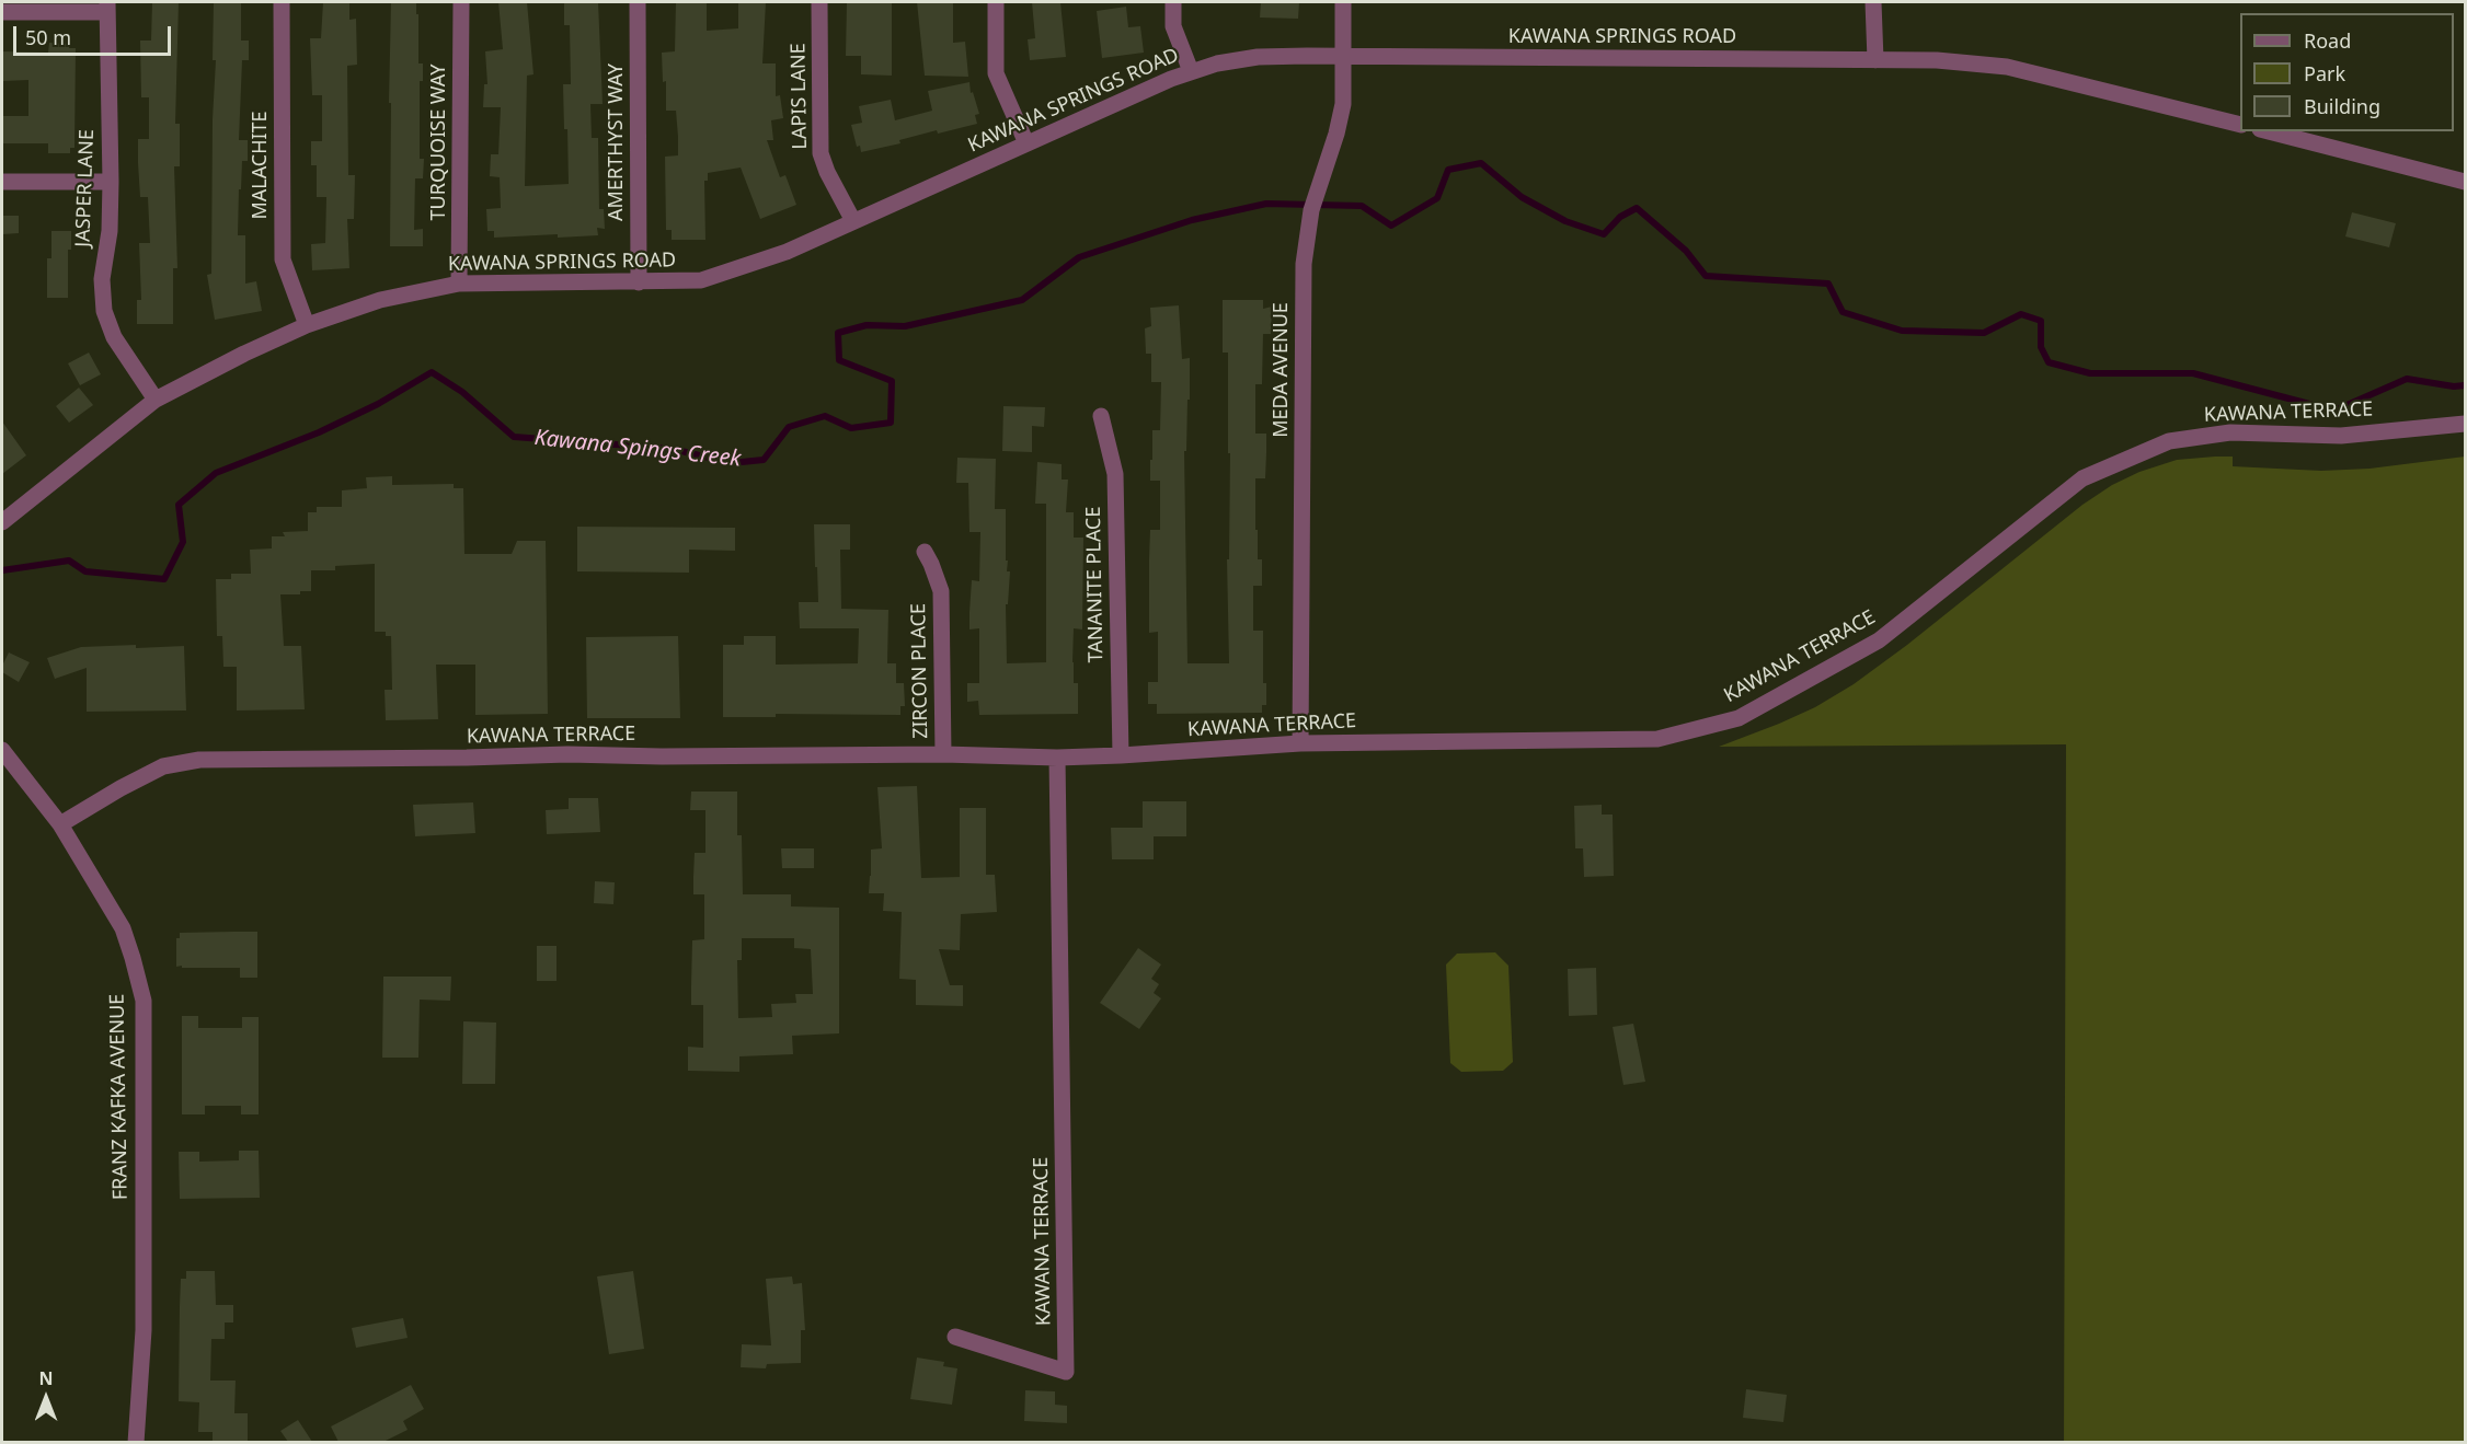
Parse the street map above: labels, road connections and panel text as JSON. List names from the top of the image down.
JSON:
{
  "streets": {
    "street": [
      "KAWANA SPRINGS ROAD",
      "LAPIS LANE",
      "TURQUOISE WAY",
      "AMERTHYST WAY",
      "MALACHITE",
      "JASPER LANE",
      "MEDA AVENUE",
      "KAWANA TERRACE",
      "TANANITE PLACE",
      "ZIRCON PLACE",
      "FRANZ KAFKA AVENUE"
    ]
  },
  "crossings": [
    ["KAWANA SPRINGS ROAD", "LAPIS LANE"],
    ["KAWANA SPRINGS ROAD", "TURQUOISE WAY"],
    ["KAWANA SPRINGS ROAD", "AMERTHYST WAY"],
    ["KAWANA SPRINGS ROAD", "MALACHITE"],
    ["KAWANA SPRINGS ROAD", "JASPER LANE"],
    ["KAWANA SPRINGS ROAD", "MEDA AVENUE"],
    ["MEDA AVENUE", "KAWANA TERRACE"],
    ["KAWANA TERRACE", "TANANITE PLACE"],
    ["KAWANA TERRACE", "ZIRCON PLACE"],
    ["KAWANA TERRACE", "FRANZ KAFKA AVENUE"]
  ],
  "water": ["Kawana Spings Creek"],
  "legend": ["Road", "Park", "Building"],
  "scale_bar": "50 m",
  "north": "top"
}
